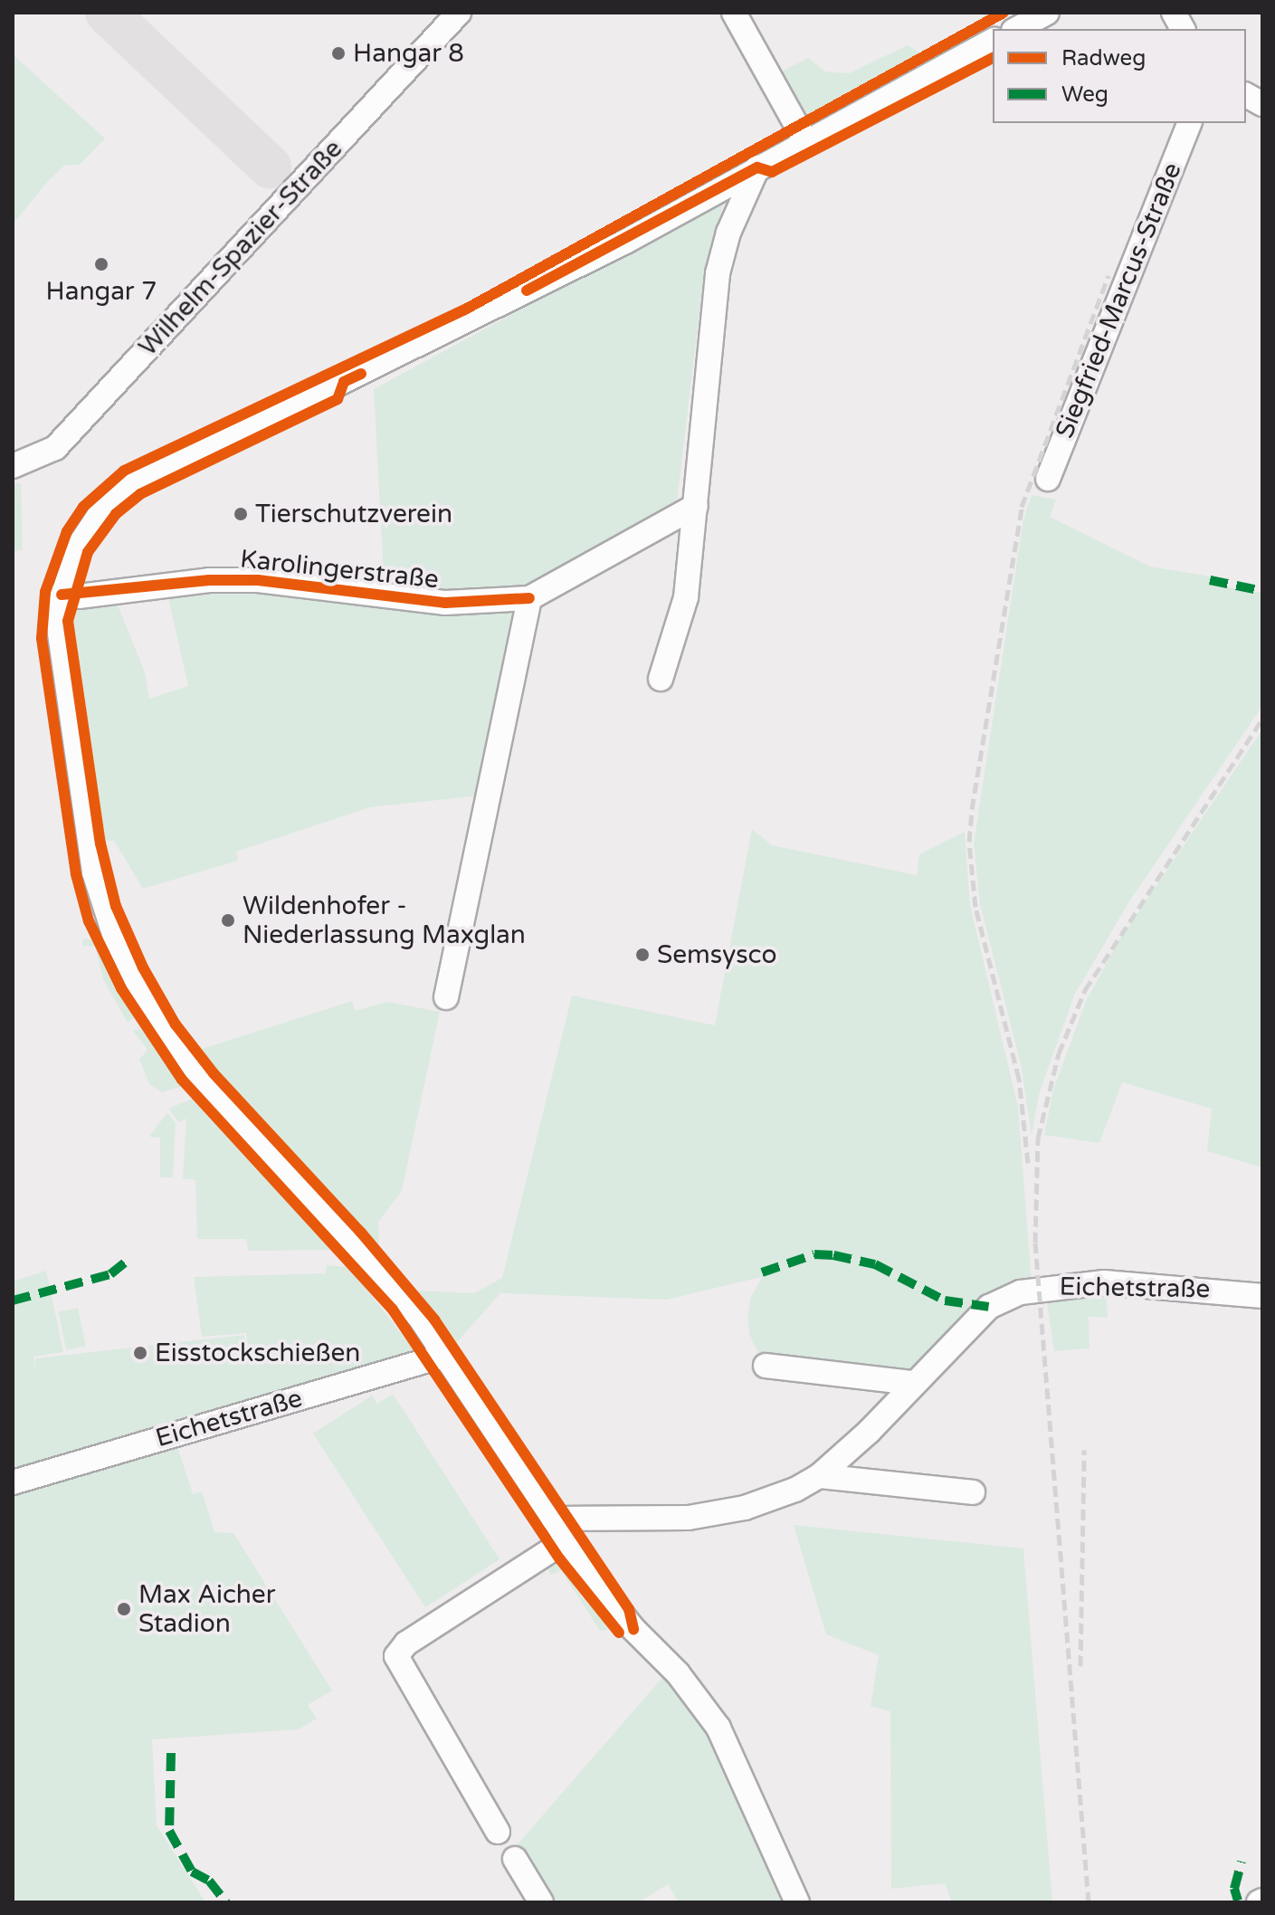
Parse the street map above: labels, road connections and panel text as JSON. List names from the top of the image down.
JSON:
{
  "streets": {
    "street": [
      "Wilhelm-Spazier-Straße",
      "Siegfried-Marcus-Straße",
      "Karolingerstraße",
      "Eichetstraße"
    ]
  },
  "places": [
    "Hangar 8",
    "Hangar 7",
    "Tierschutzverein",
    "Wildenhofer - Niederlassung Maxglan",
    "Semsysco",
    "Eisstockschießen",
    "Max Aicher Stadion"
  ],
  "legend": ["Radweg", "Weg"]
}
